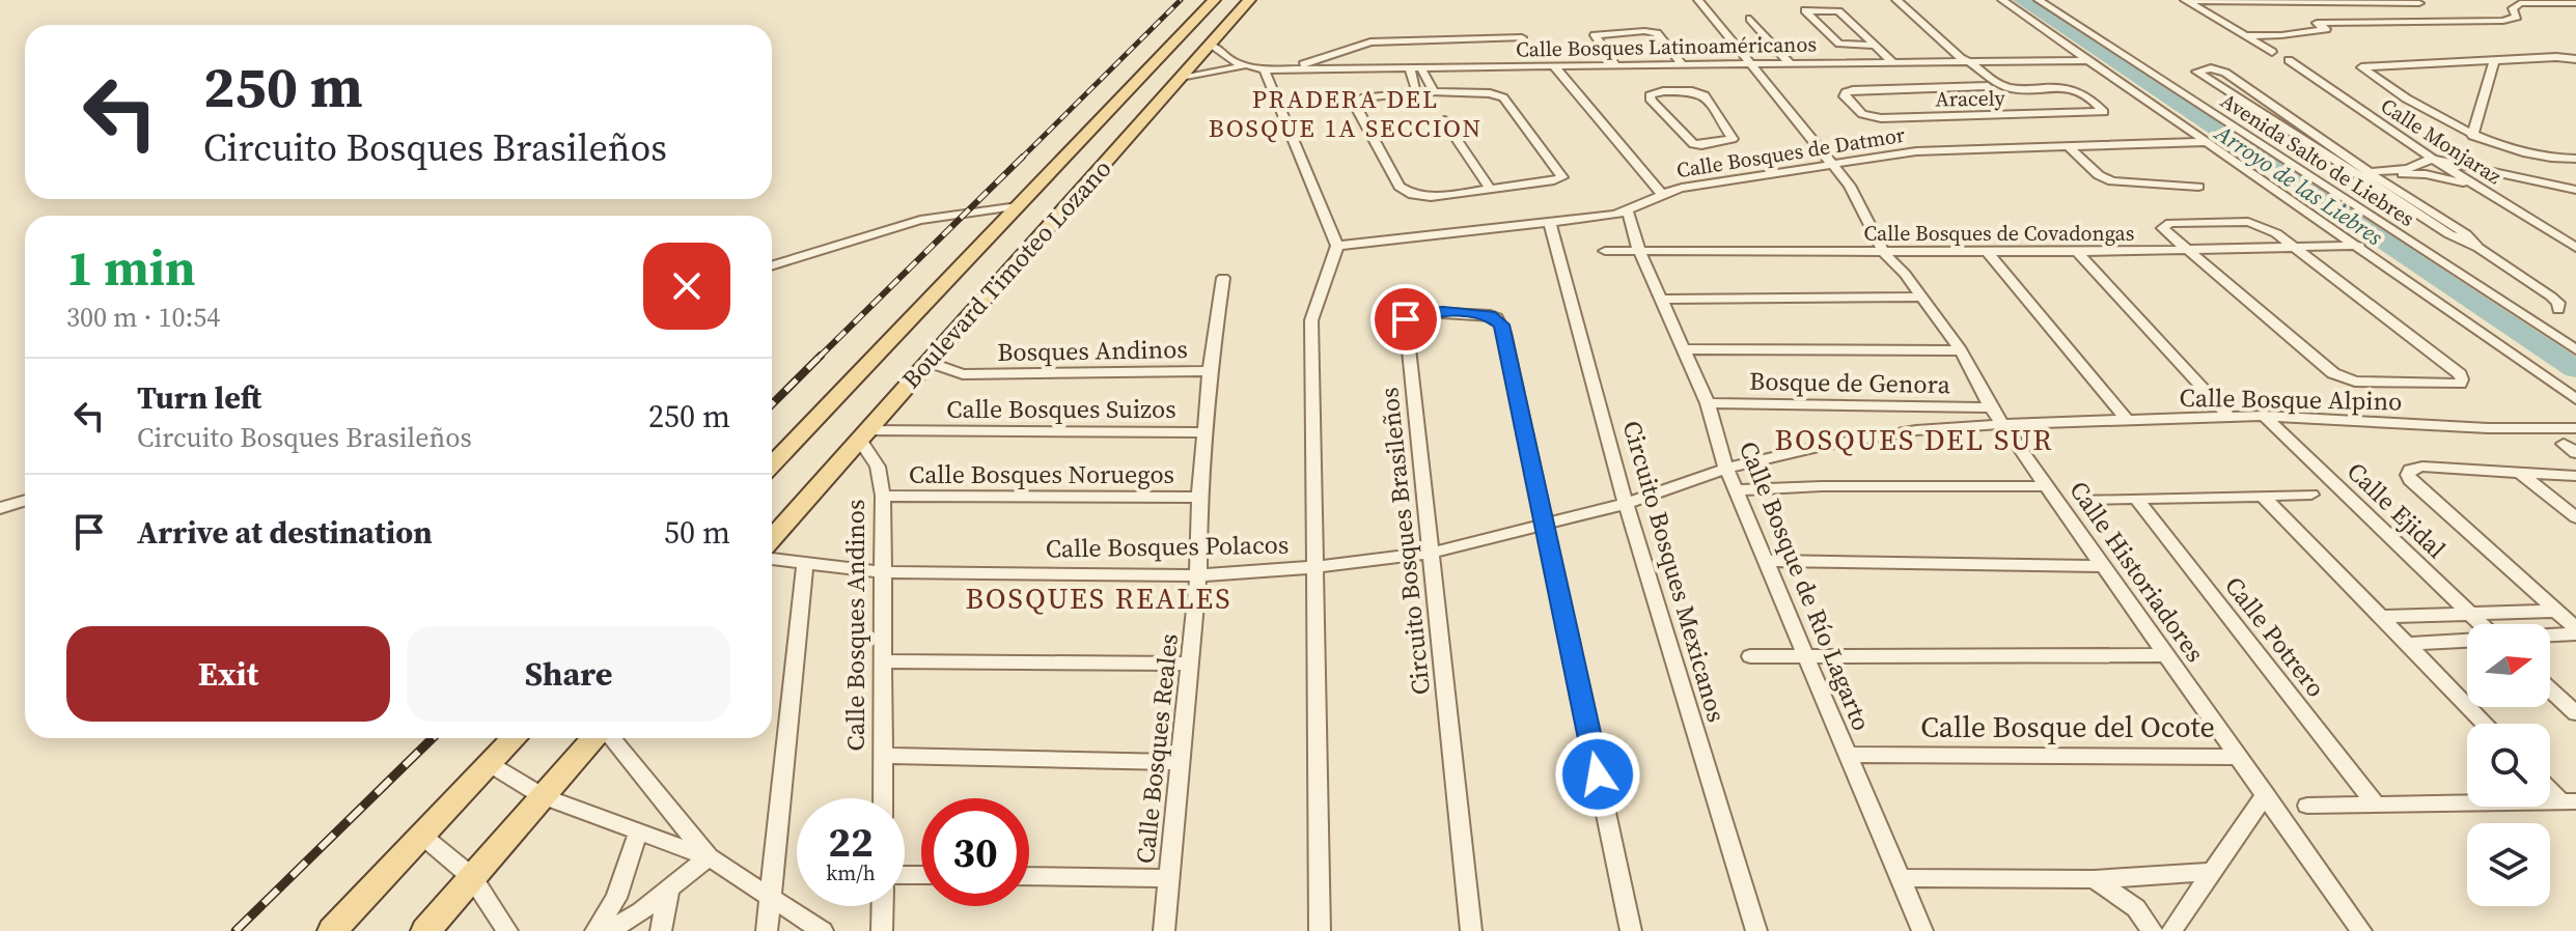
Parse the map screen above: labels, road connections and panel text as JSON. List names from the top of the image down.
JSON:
{
  "streets": {
    "main road": ["Boulevard Timoteo Lozano"],
    "street": [
      "Calle Bosques Latinoaméricanos",
      "Aracely",
      "Calle Monjaraz",
      "Calle Bosques de Datmor",
      "Avenida Salto de Liebres",
      "Calle Bosques de Covadongas",
      "Bosques Andinos",
      "Bosque de Genora",
      "Calle Bosque Alpino",
      "Calle Bosques Suizos",
      "Calle Bosques Noruegos",
      "Calle Ejidal",
      "Circuito Bosques Brasileños",
      "Calle Bosques Polacos",
      "Circuito Bosques Mexicanos",
      "Calle Historiadores",
      "Calle Bosque de Río Lagarto",
      "Calle Bosques Andinos",
      "Calle Potrero",
      "Calle Bosque del Ocote",
      "Calle Bosques Reales"
    ]
  },
  "crossings": [
    ["Calle Bosques Latinoaméricanos", "Aracely"],
    ["Calle Bosques Latinoaméricanos", "Avenida Salto de Liebres"],
    ["Calle Bosques Latinoaméricanos", "Boulevard Timoteo Lozano"],
    ["Calle Bosques Latinoaméricanos", "Calle Historiadores"],
    ["Calle Bosques de Datmor", "Avenida Salto de Liebres"],
    ["Calle Bosques de Datmor", "Circuito Bosques Mexicanos"],
    ["Calle Bosques de Datmor", "Calle Historiadores"],
    ["Calle Bosques de Datmor", "Calle Bosque de Río Lagarto"],
    ["Avenida Salto de Liebres", "Calle Bosques de Covadongas"],
    ["Calle Bosques de Covadongas", "Calle Historiadores"],
    ["Calle Bosques de Covadongas", "Calle Bosque de Río Lagarto"],
    ["Boulevard Timoteo Lozano", "Bosques Andinos"],
    ["Boulevard Timoteo Lozano", "Calle Bosques Suizos"],
    ["Boulevard Timoteo Lozano", "Calle Bosques Andinos"],
    ["Bosques Andinos", "Calle Bosques Reales"],
    ["Bosque de Genora", "Calle Historiadores"],
    ["Bosque de Genora", "Calle Bosque de Río Lagarto"],
    ["Calle Bosque Alpino", "Calle Ejidal"],
    ["Calle Bosque Alpino", "Calle Bosques Polacos"],
    ["Calle Bosque Alpino", "Calle Historiadores"],
    ["Calle Bosques Suizos", "Calle Bosques Andinos"],
    ["Calle Bosques Suizos", "Calle Bosques Reales"],
    ["Calle Bosques Noruegos", "Calle Bosques Andinos"],
    ["Calle Bosques Noruegos", "Calle Bosques Reales"],
    ["Circuito Bosques Brasileños", "Calle Bosques Polacos"],
    ["Calle Bosques Polacos", "Circuito Bosques Mexicanos"],
    ["Calle Bosques Polacos", "Calle Historiadores"],
    ["Calle Bosques Polacos", "Calle Bosque de Río Lagarto"],
    ["Calle Bosques Polacos", "Calle Bosques Andinos"],
    ["Calle Bosques Polacos", "Calle Bosques Reales"],
    ["Calle Historiadores", "Calle Bosque del Ocote"],
    ["Calle Bosque de Río Lagarto", "Calle Bosque del Ocote"]
  ],
  "districts": ["PRADERA DEL BOSQUE 1A SECCION", "BOSQUES DEL SUR", "BOSQUES REALES"],
  "water": ["Arroyo de las Liebres"],
  "north": "right",
  "page": {
    "turn": ["250 m", "Circuito Bosques Brasileños"],
    "heading": ["1 min", "300 m · 10:54"],
    "list": [
      {
        "name": "Turn left",
        "note": "Circuito Bosques Brasileños",
        "value": "250 m"
      },
      {
        "name": "Arrive at destination",
        "value": "50 m"
      }
    ],
    "buttons": ["Exit", "Share"],
    "speed": "22 km/h",
    "limit": "30"
  }
}
